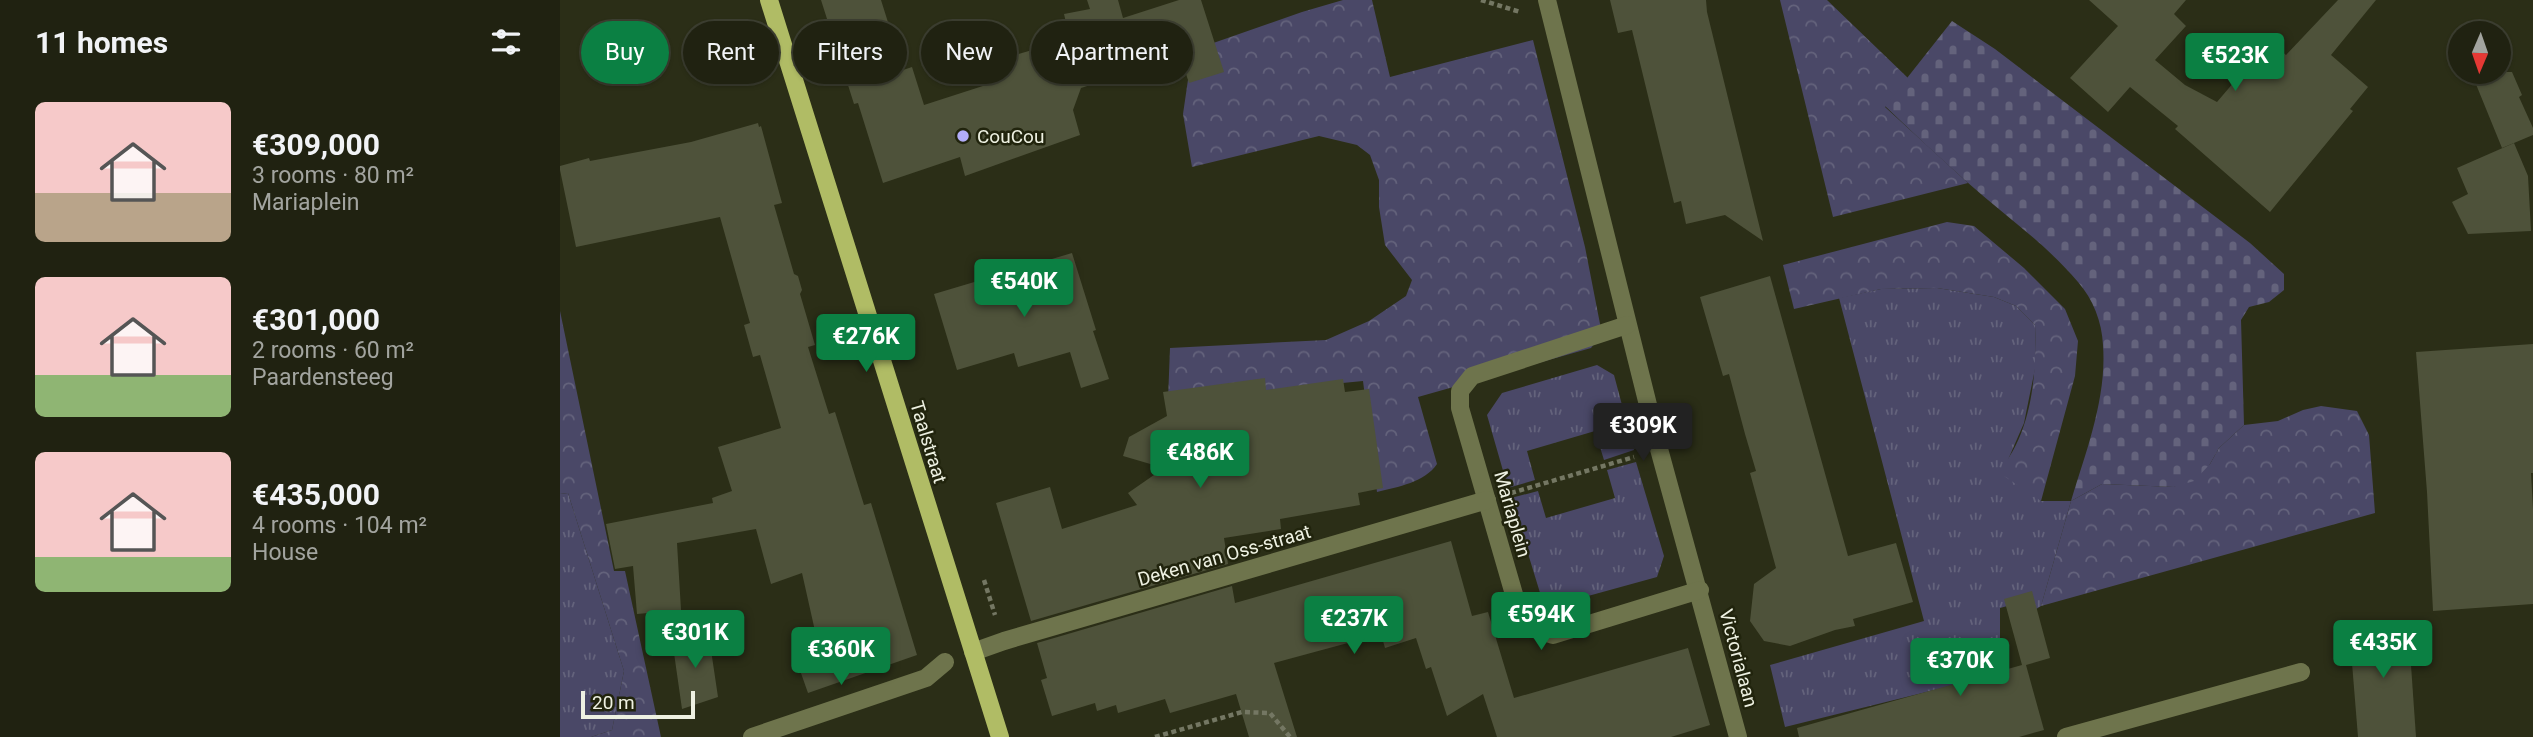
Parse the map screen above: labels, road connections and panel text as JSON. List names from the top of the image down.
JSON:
{
  "streets": {
    "main road": ["Taalstraat"],
    "street": ["Mariaplein", "Deken van Oss-straat", "Victorialaan"]
  },
  "crossings": [
    ["Taalstraat", "Deken van Oss-straat"],
    ["Mariaplein", "Deken van Oss-straat"],
    ["Mariaplein", "Victorialaan"]
  ],
  "places": ["CouCou"],
  "scale_bar": "20 m",
  "north": "bottom",
  "page": {
    "heading": "11 homes",
    "chip": [
      "Buy",
      "Rent",
      "Filters",
      "New",
      "Apartment"
    ],
    "price": [
      "€523K",
      "€540K",
      "€276K",
      "€309K",
      "€486K",
      "€594K",
      "€237K",
      "€301K",
      "€435K",
      "€360K",
      "€370K"
    ],
    "list": [
      {
        "name": "€309,000",
        "note": "3 rooms · 80 m² · Mariaplein"
      },
      {
        "name": "€301,000",
        "note": "2 rooms · 60 m² · Paardensteeg"
      },
      {
        "name": "€435,000",
        "note": "4 rooms · 104 m² · House"
      }
    ],
    "scale": "20 m"
  }
}
